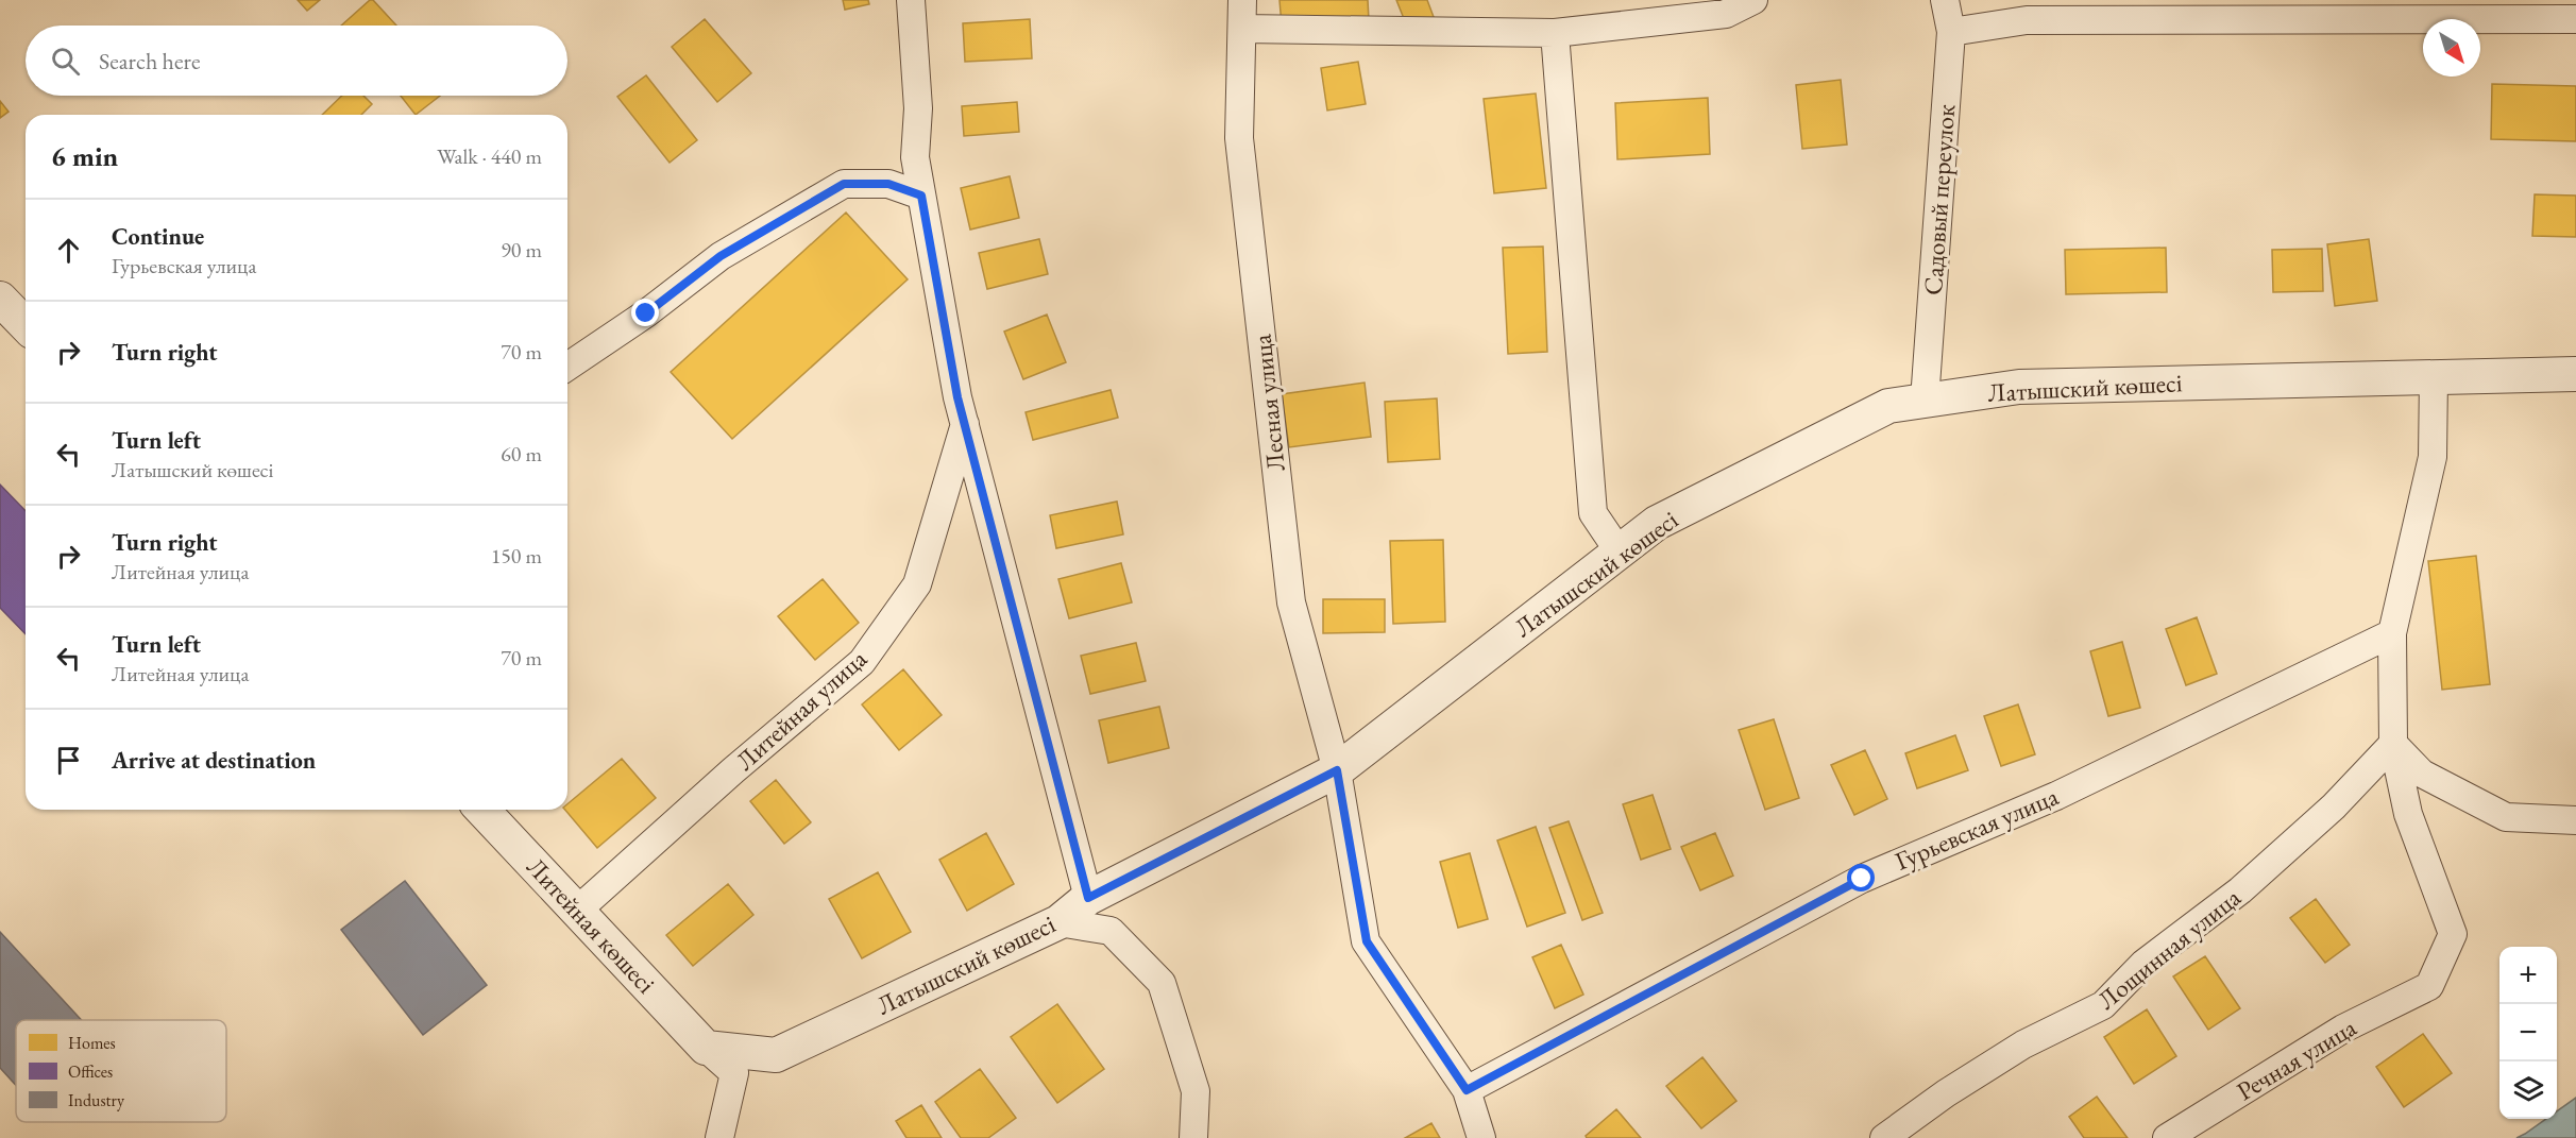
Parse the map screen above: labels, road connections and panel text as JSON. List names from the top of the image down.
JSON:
{
  "streets": {
    "street": [
      "Садовый переулок",
      "Латышский көшесі",
      "Лесная улица",
      "Литейная улица",
      "Гурьевская улица",
      "Литейная көшесі",
      "Лощинная улица",
      "Речная улица"
    ]
  },
  "crossings": [
    ["Садовый переулок", "Латышский көшесі"],
    ["Латышский көшесі", "Лесная улица"],
    ["Латышский көшесі", "Литейная көшесі"],
    ["Лесная улица", "Гурьевская улица"],
    ["Литейная улица", "Литейная көшесі"],
    ["Лощинная улица", "Речная улица"]
  ],
  "legend": ["Homes", "Offices", "Industry"],
  "north": "bottom right",
  "page": {
    "search": "Search here",
    "heading": ["6 min", "Walk · 440 m"],
    "list": [
      ["Continue", "Гурьевская улица", "90 m"],
      ["Turn right", "70 m"],
      ["Turn left", "Латышский көшесі", "60 m"],
      ["Turn right", "Литейная улица", "150 m"],
      ["Turn left", "Литейная улица", "70 m"],
      "Arrive at destination"
    ],
    "map_buttons": ["+", "−"]
  }
}
